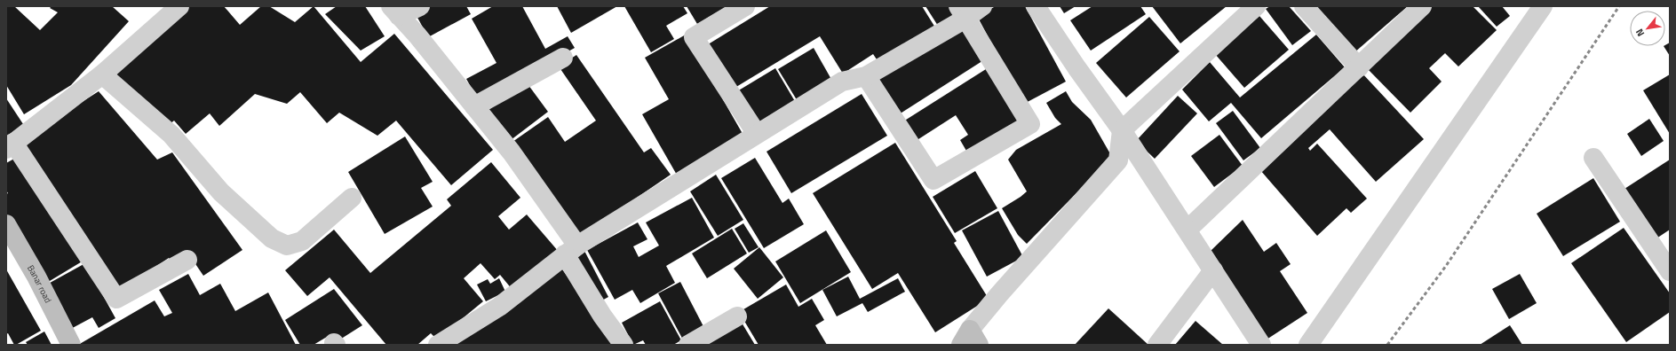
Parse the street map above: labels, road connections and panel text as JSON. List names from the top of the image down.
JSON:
{
  "streets": {
    "street": ["Banar road"]
  },
  "north": "bottom left"
}
